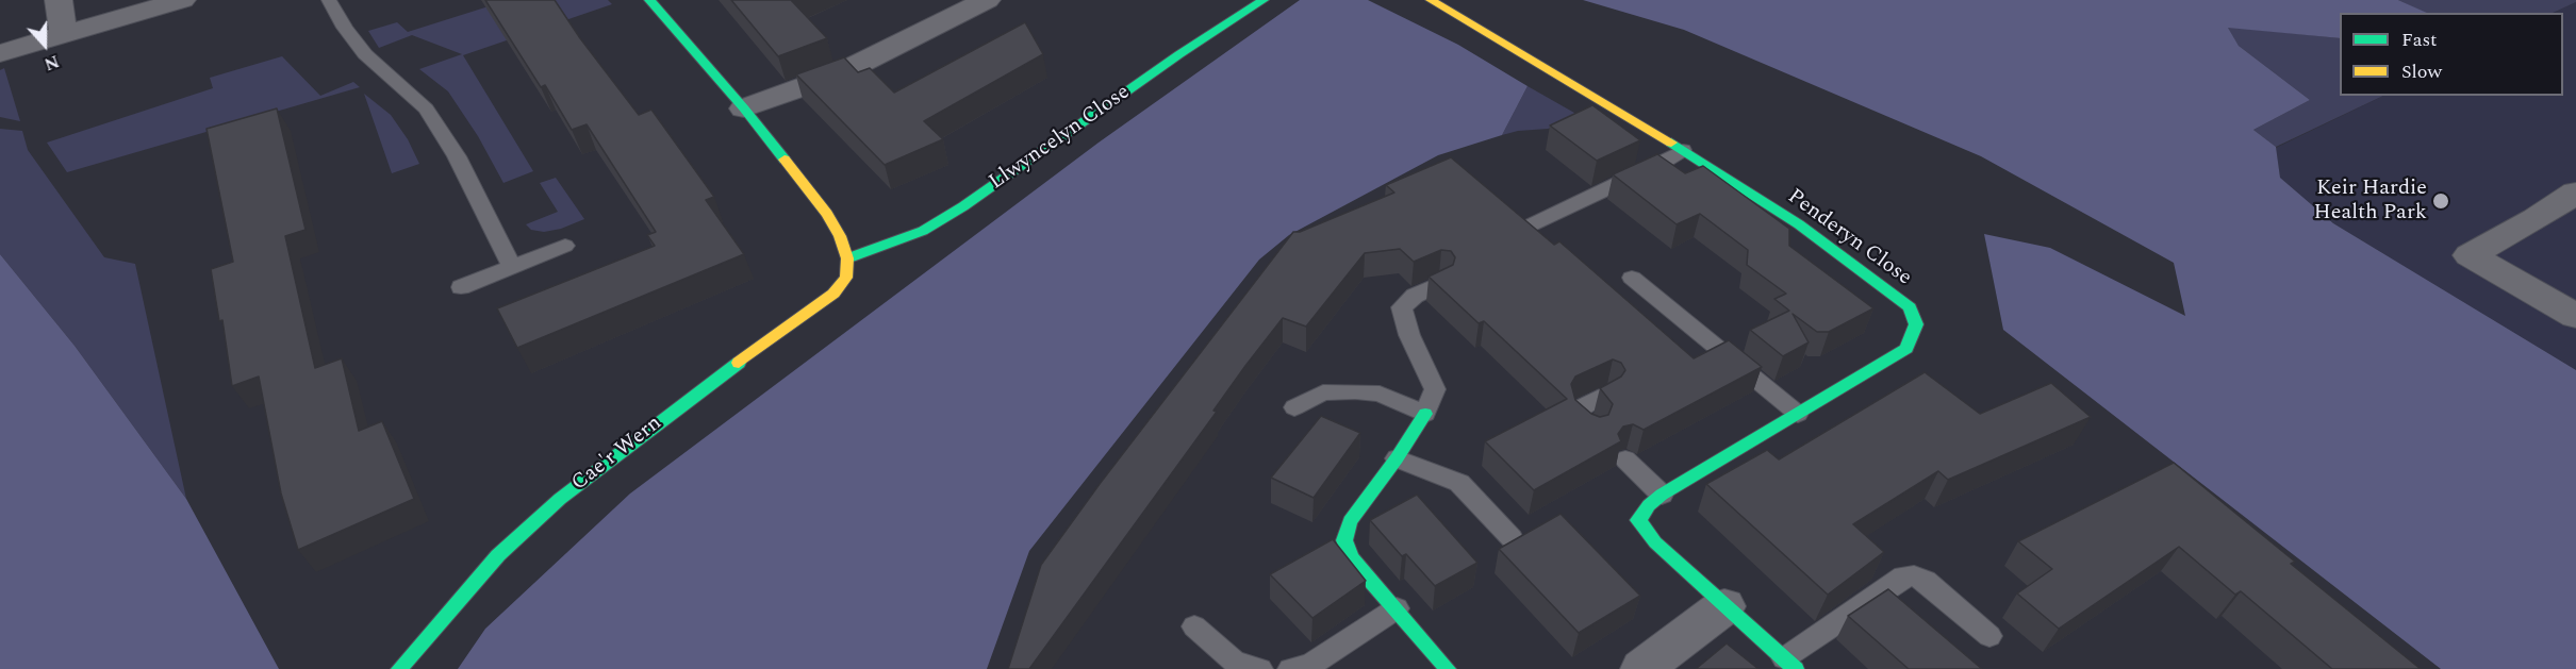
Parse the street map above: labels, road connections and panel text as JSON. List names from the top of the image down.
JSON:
{
  "streets": {
    "street": ["Llwyncelyn Close", "Penderyn Close", "Cae'r Wern"]
  },
  "crossings": [
    ["Llwyncelyn Close", "Cae'r Wern"]
  ],
  "places": ["Keir Hardie Health Park"],
  "legend": ["Fast", "Slow"],
  "north": "bottom"
}
